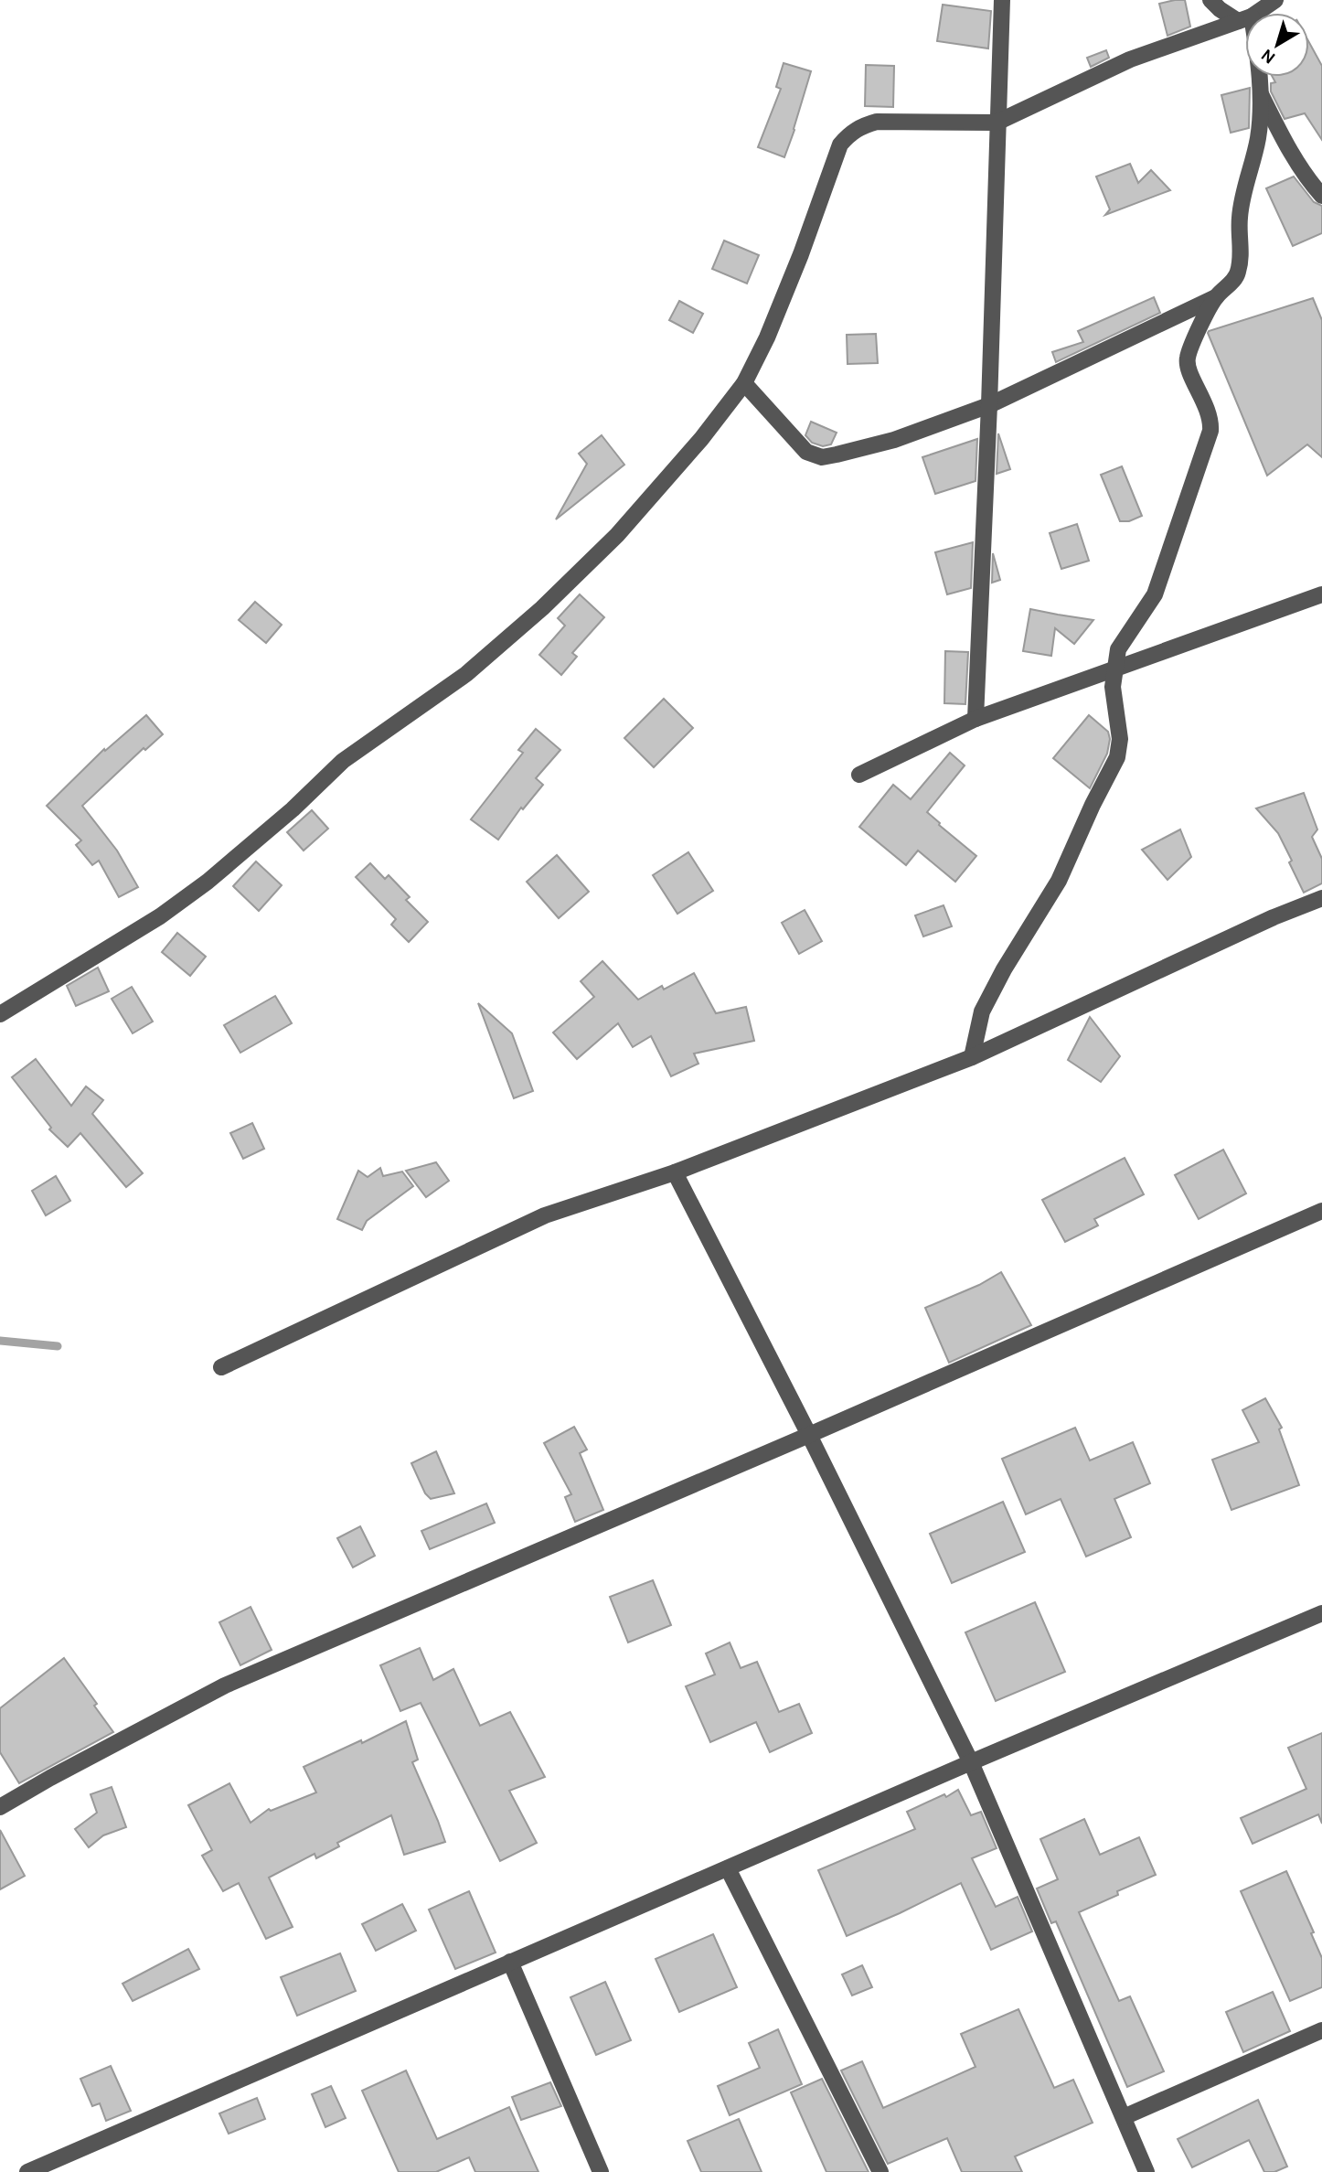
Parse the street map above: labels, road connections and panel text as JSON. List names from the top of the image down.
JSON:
{
  "north": "bottom left"
}
